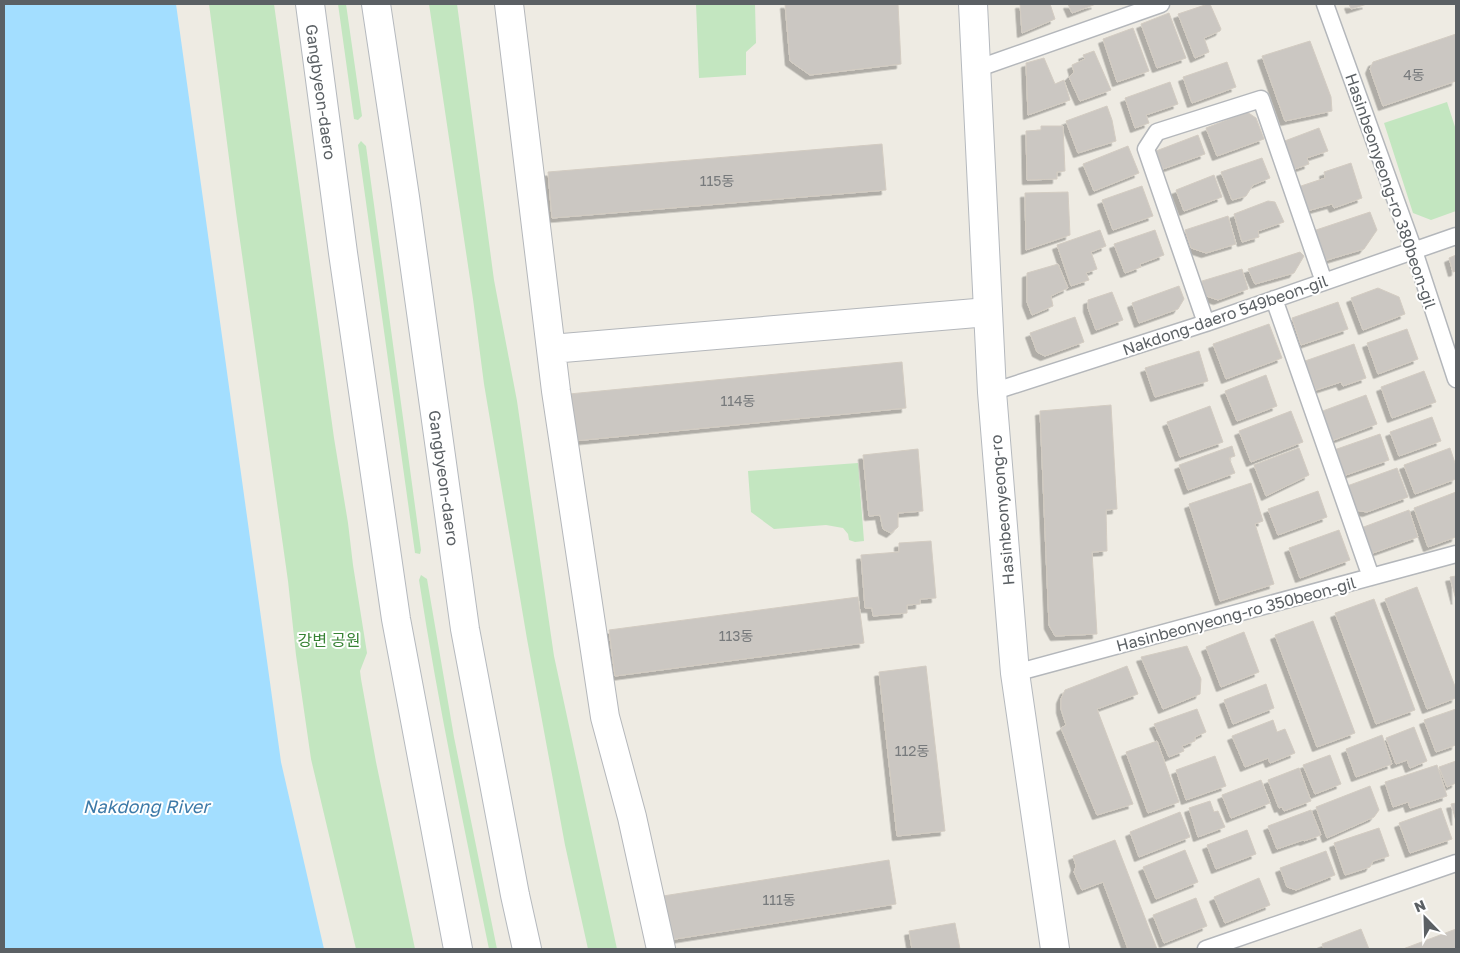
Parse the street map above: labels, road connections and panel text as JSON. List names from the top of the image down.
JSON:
{
  "streets": {
    "street": ["Gangbyeon-daero", "Hasinbeonyeong-ro"],
    "lane": ["Hasinbeonyeong-ro 380beon-gil", "Nakdong-daero 549beon-gil", "Hasinbeonyeong-ro 350beon-gil"]
  },
  "crossings": [
    ["Hasinbeonyeong-ro 380beon-gil", "Nakdong-daero 549beon-gil"],
    ["Nakdong-daero 549beon-gil", "Hasinbeonyeong-ro"],
    ["Hasinbeonyeong-ro", "Hasinbeonyeong-ro 350beon-gil"]
  ],
  "water": ["Nakdong River"],
  "parks": ["강변 공원"],
  "house_numbers": [
    "4동",
    "115동",
    "114동",
    "113동",
    "112동",
    "111동"
  ],
  "north": "top left"
}
